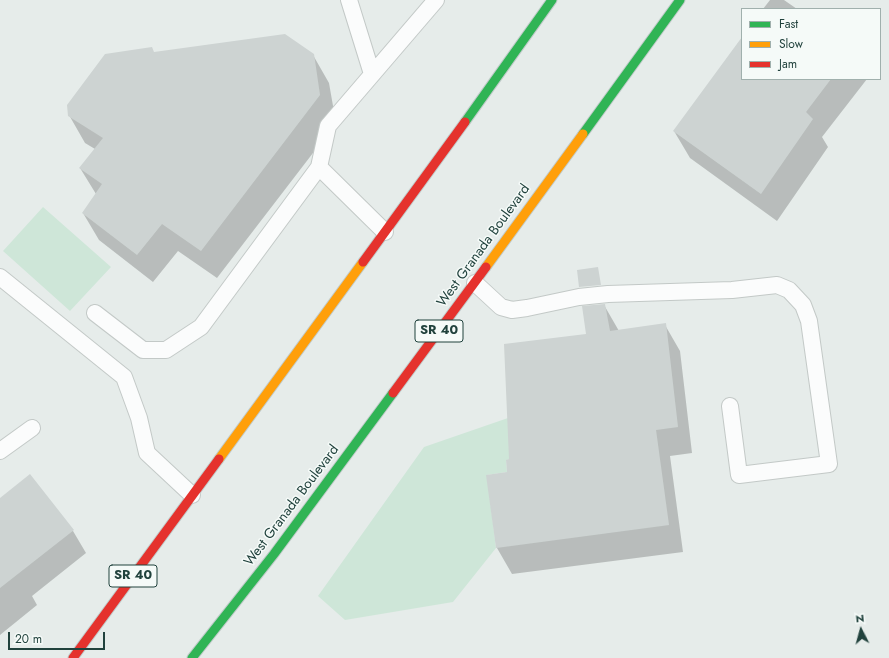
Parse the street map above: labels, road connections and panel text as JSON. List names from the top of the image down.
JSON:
{
  "streets": {
    "main road": ["West Granada Boulevard", "SR 40"]
  },
  "legend": ["Fast", "Slow", "Jam"],
  "scale_bar": "20 m",
  "north": "top"
}
